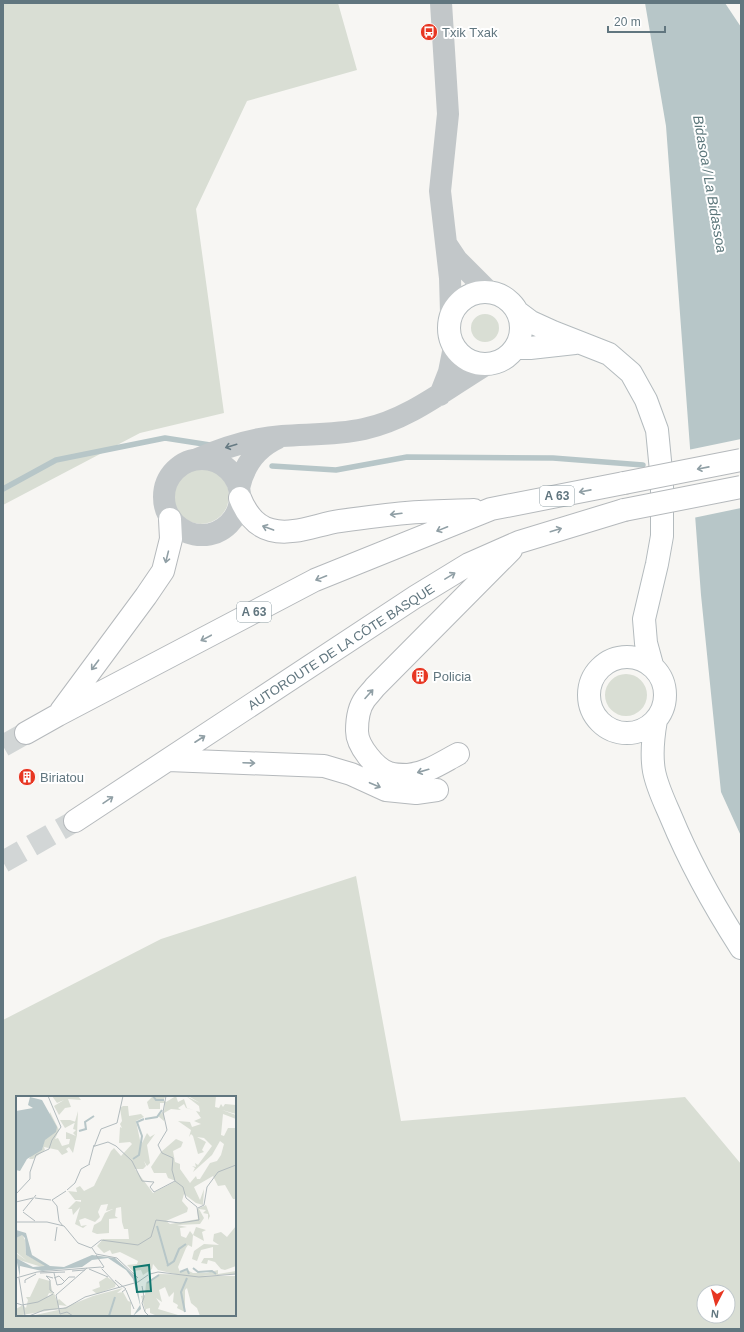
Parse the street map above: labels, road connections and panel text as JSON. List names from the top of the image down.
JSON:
{
  "streets": {
    "main road": ["A 63", "AUTOROUTE DE LA CÔTE BASQUE"]
  },
  "water": ["Bidasoa / La Bidassoa"],
  "places": {
    "bus stop": ["Txik Txak"],
    "building": ["Policia", "Biriatou"]
  },
  "scale_bar": "20 m",
  "north": "bottom"
}
